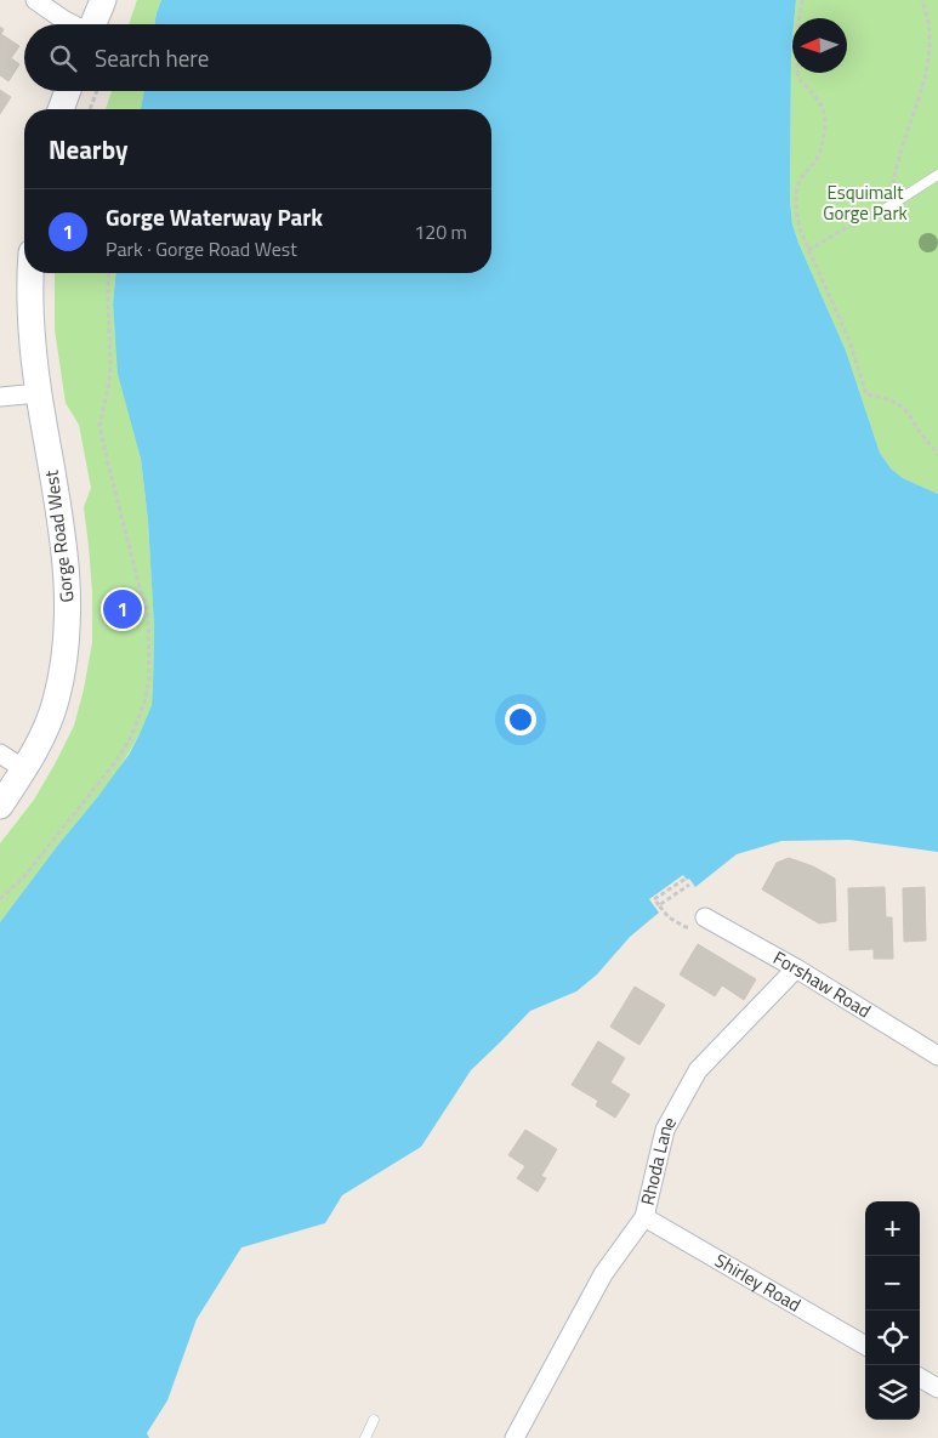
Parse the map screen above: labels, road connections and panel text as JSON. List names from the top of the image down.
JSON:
{
  "streets": {
    "main road": ["Gorge Road West"],
    "street": ["Forshaw Road", "Rhoda Lane", "Shirley Road"]
  },
  "crossings": [
    ["Forshaw Road", "Rhoda Lane"],
    ["Rhoda Lane", "Shirley Road"]
  ],
  "parks": ["Esquimalt Gorge Park"],
  "north": "left",
  "page": {
    "search": "Search here",
    "heading": "Nearby",
    "list": [
      {
        "mark": "1",
        "name": "Gorge Waterway Park",
        "note": "Park · Gorge Road West",
        "value": "120 m"
      }
    ],
    "pins": "1",
    "map_buttons": ["+", "−"]
  }
}
